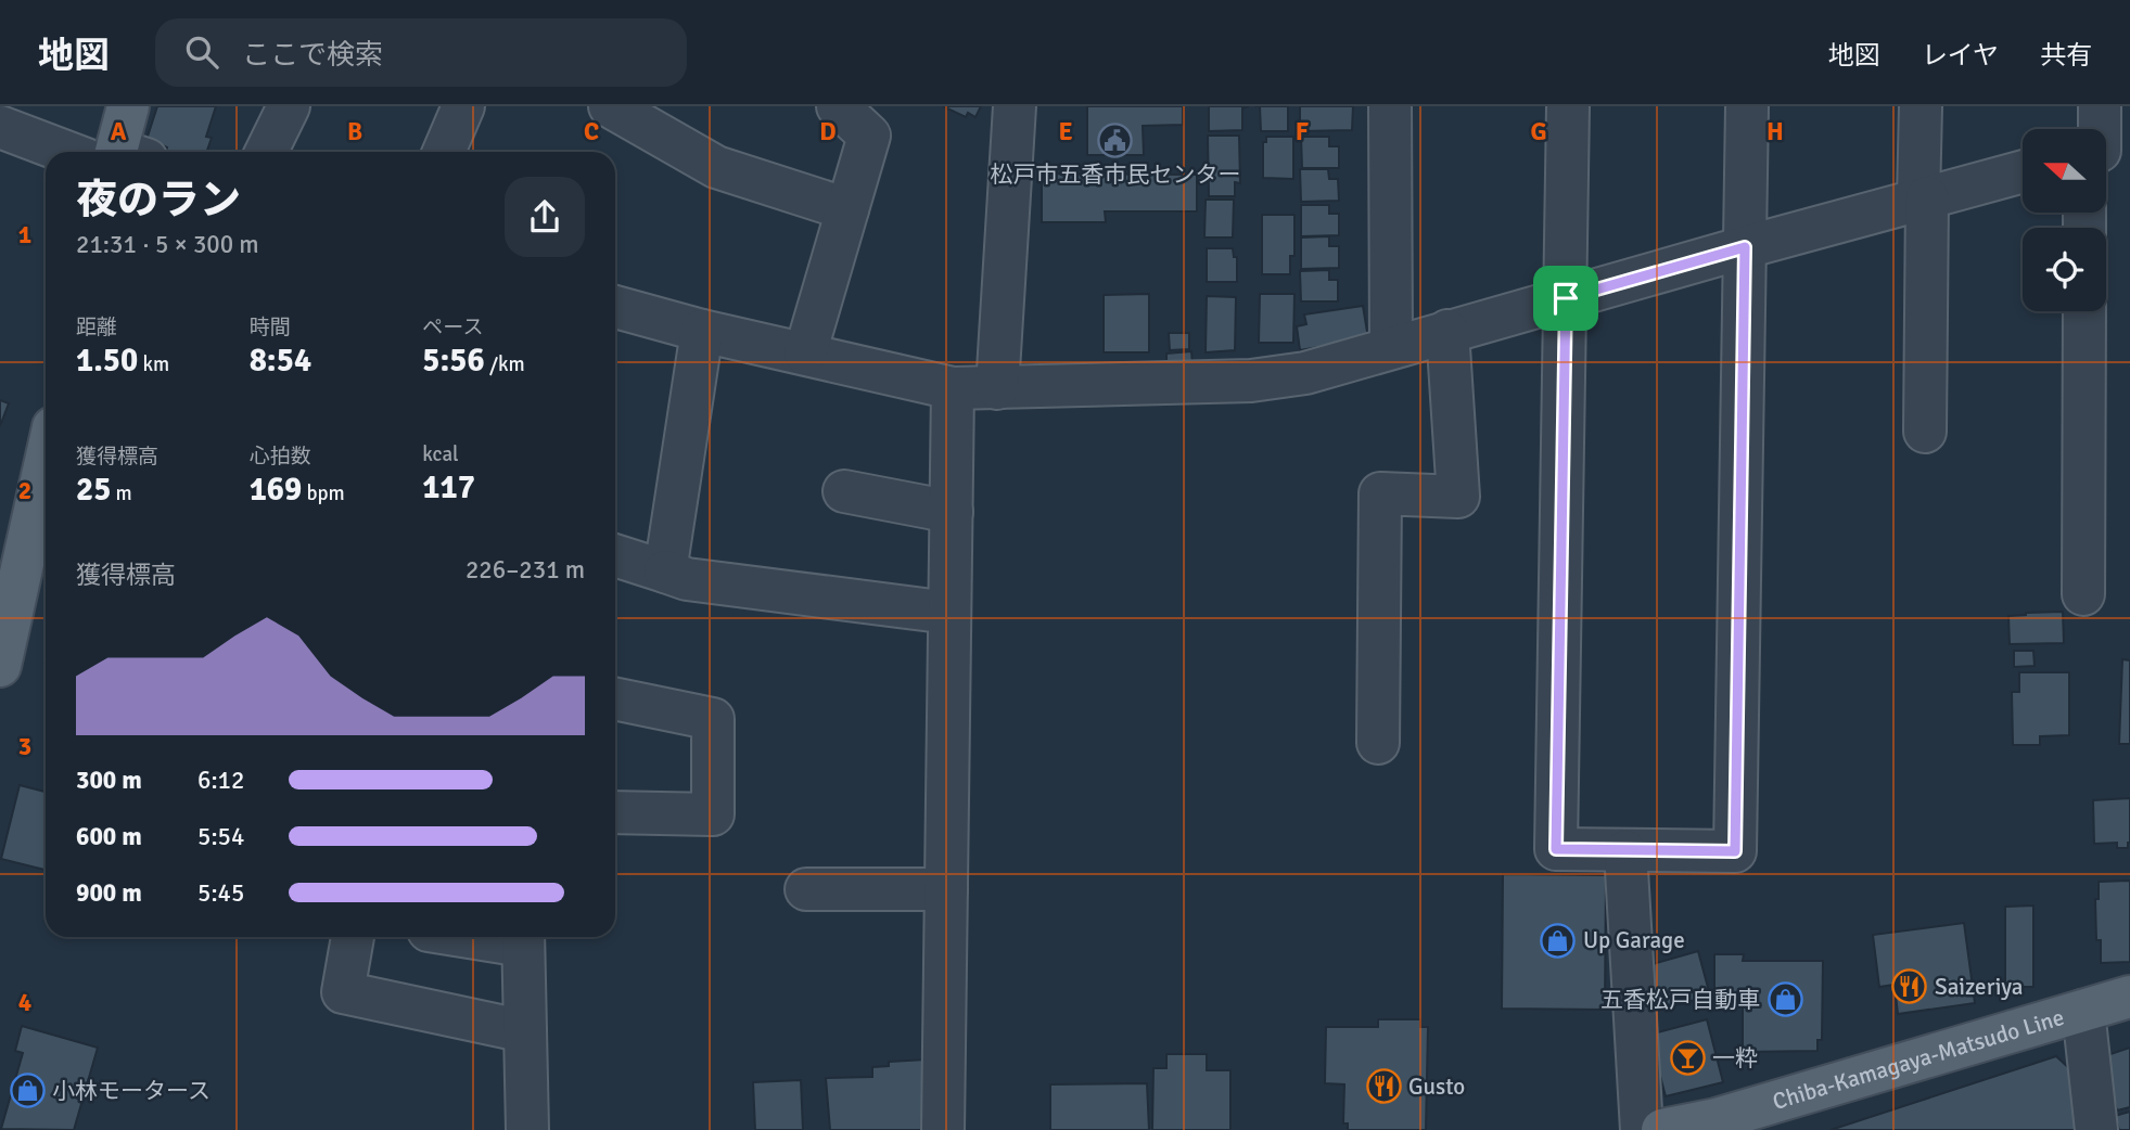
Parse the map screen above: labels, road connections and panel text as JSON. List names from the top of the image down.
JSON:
{
  "streets": {
    "main road": ["Chiba-Kamagaya-Matsudo Line"]
  },
  "places": {
    "public building": ["松戸市五香市民センター"],
    "shop": ["Up Garage", "五香松戸自動車", "小林モータース"],
    "restaurant": ["Saizeriya", "Gusto"],
    "bar": ["一粋"]
  },
  "north": "left",
  "page": {
    "header": "地図",
    "search": "ここで検索",
    "nav": ["地図", "レイヤ", "共有"],
    "heading": ["夜のラン", "21:31 · 5 × 300 m"],
    "stats": [
      ["距離", "1.50 km"],
      ["時間", "8:54"],
      ["ペース", "5:56 /km"],
      ["獲得標高", "25 m"],
      ["心拍数", "169 bpm"],
      ["kcal", "117"]
    ],
    "chart": ["獲得標高", "226–231 m"],
    "list": [
      {
        "name": "300 m",
        "note": "6:12"
      },
      {
        "name": "600 m",
        "note": "5:54"
      },
      {
        "name": "900 m",
        "note": "5:45"
      }
    ]
  },
  "grid": {
    "columns": [
      "A",
      "B",
      "C",
      "D",
      "E",
      "F",
      "G",
      "H"
    ],
    "rows": [
      "1",
      "2",
      "3",
      "4"
    ]
  }
}
